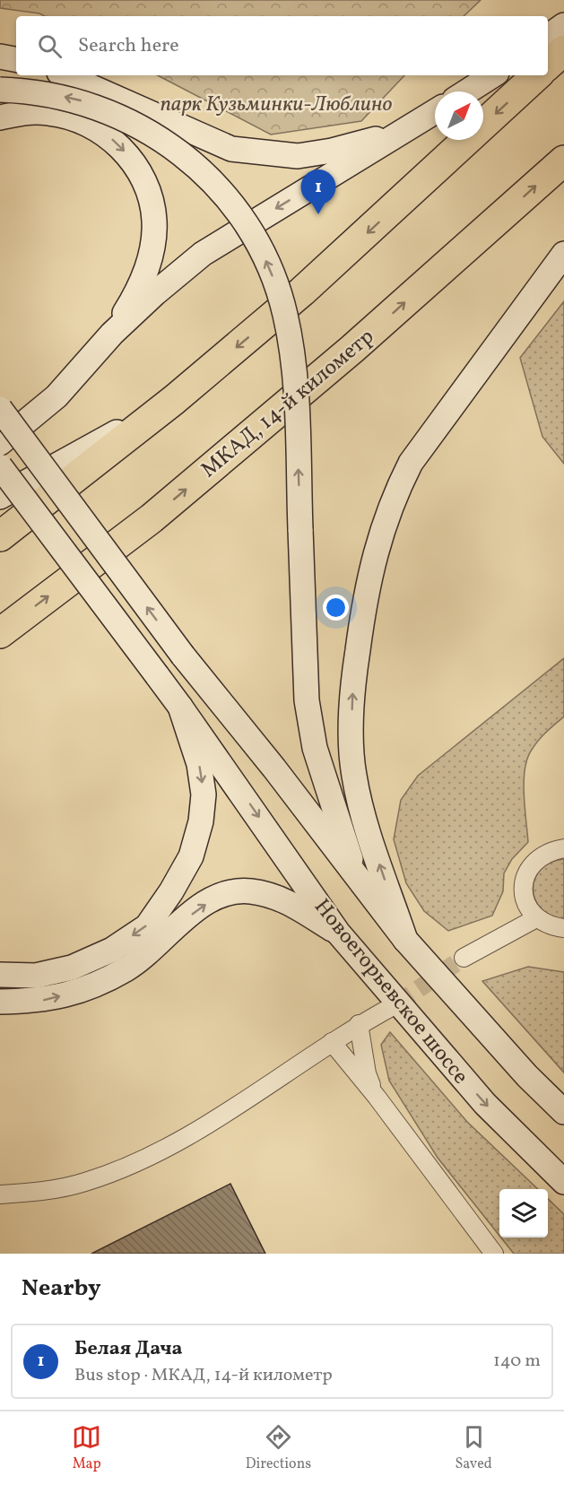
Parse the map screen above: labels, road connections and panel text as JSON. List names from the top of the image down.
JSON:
{
  "streets": {
    "highway": ["МКАД, 14-й километр"],
    "main road": ["Новоегорьевское шоссе"]
  },
  "parks": ["парк Кузьминки-Люблино"],
  "north": "top right",
  "page": {
    "search": "Search here",
    "pins": "1",
    "heading": "Nearby",
    "list": [
      {
        "mark": "1",
        "name": "Белая Дача",
        "note": "Bus stop · МКАД, 14-й километр",
        "value": "140 m"
      }
    ],
    "nav": ["Map", "Directions", "Saved"]
  }
}
